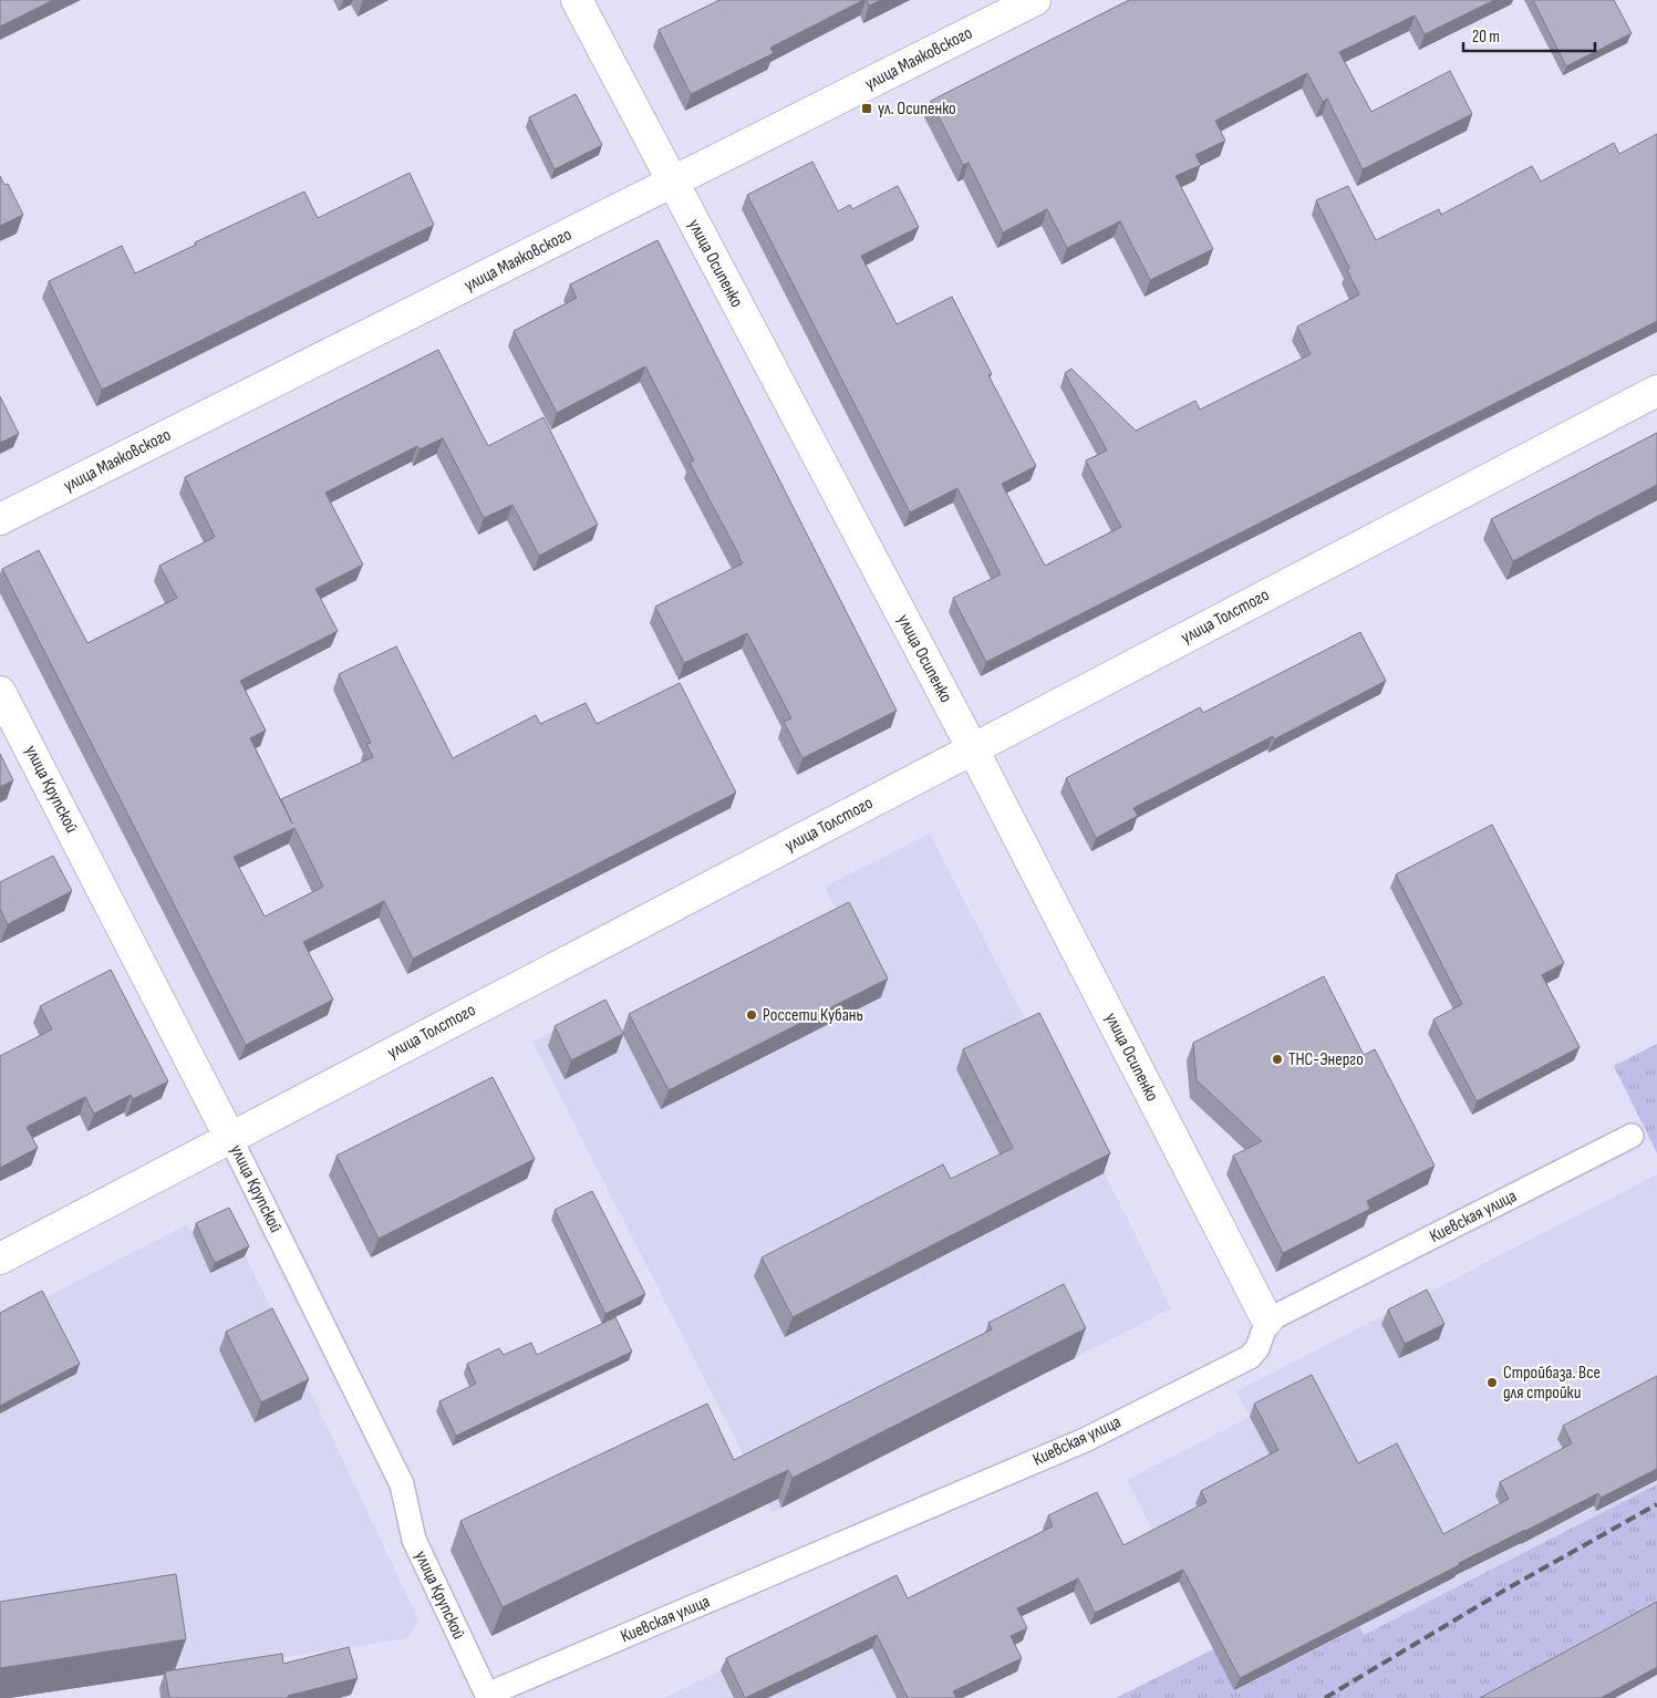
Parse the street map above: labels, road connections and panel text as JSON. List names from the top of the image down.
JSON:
{
  "streets": {
    "street": [
      "улица Маяковского",
      "улица Осипенко",
      "улица Толстого",
      "улица Крупской"
    ],
    "lane": ["Киевская улица"]
  },
  "crossings": [
    ["улица Маяковского", "улица Осипенко"],
    ["улица Осипенко", "улица Толстого"],
    ["улица Осипенко", "Киевская улица"],
    ["улица Толстого", "улица Крупской"],
    ["улица Крупской", "Киевская улица"]
  ],
  "places": {
    "transit": ["ул. Осипенко"],
    "other": ["Россети Кубань", "ТНС-Энерго", "Стройбаза. Все для стройки"]
  },
  "scale_bar": "20 m"
}
